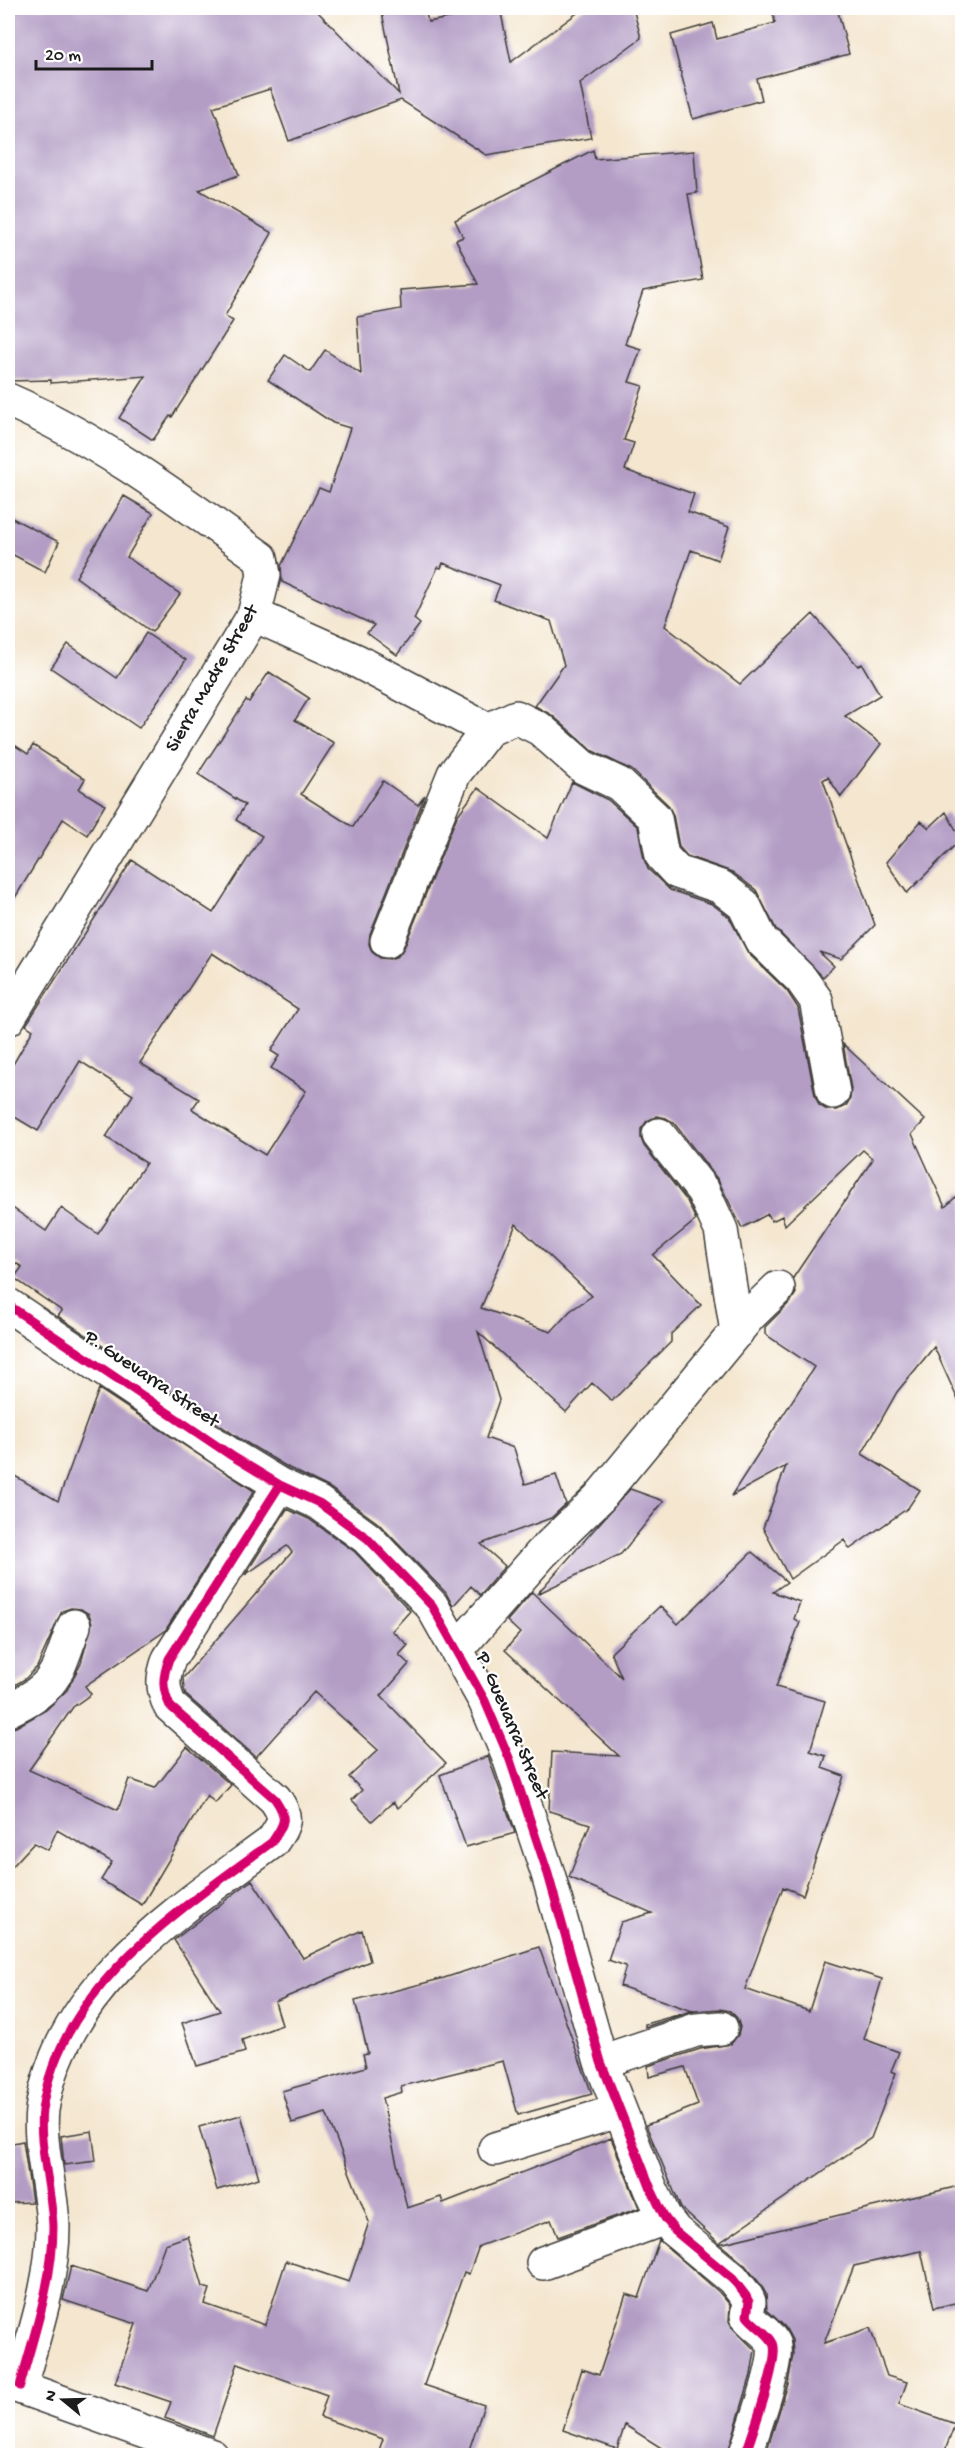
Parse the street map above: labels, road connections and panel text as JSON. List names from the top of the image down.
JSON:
{
  "streets": {
    "street": ["Sierra Madre Street", "P. Guevarra Street"]
  },
  "scale_bar": "20 m",
  "north": "left"
}
